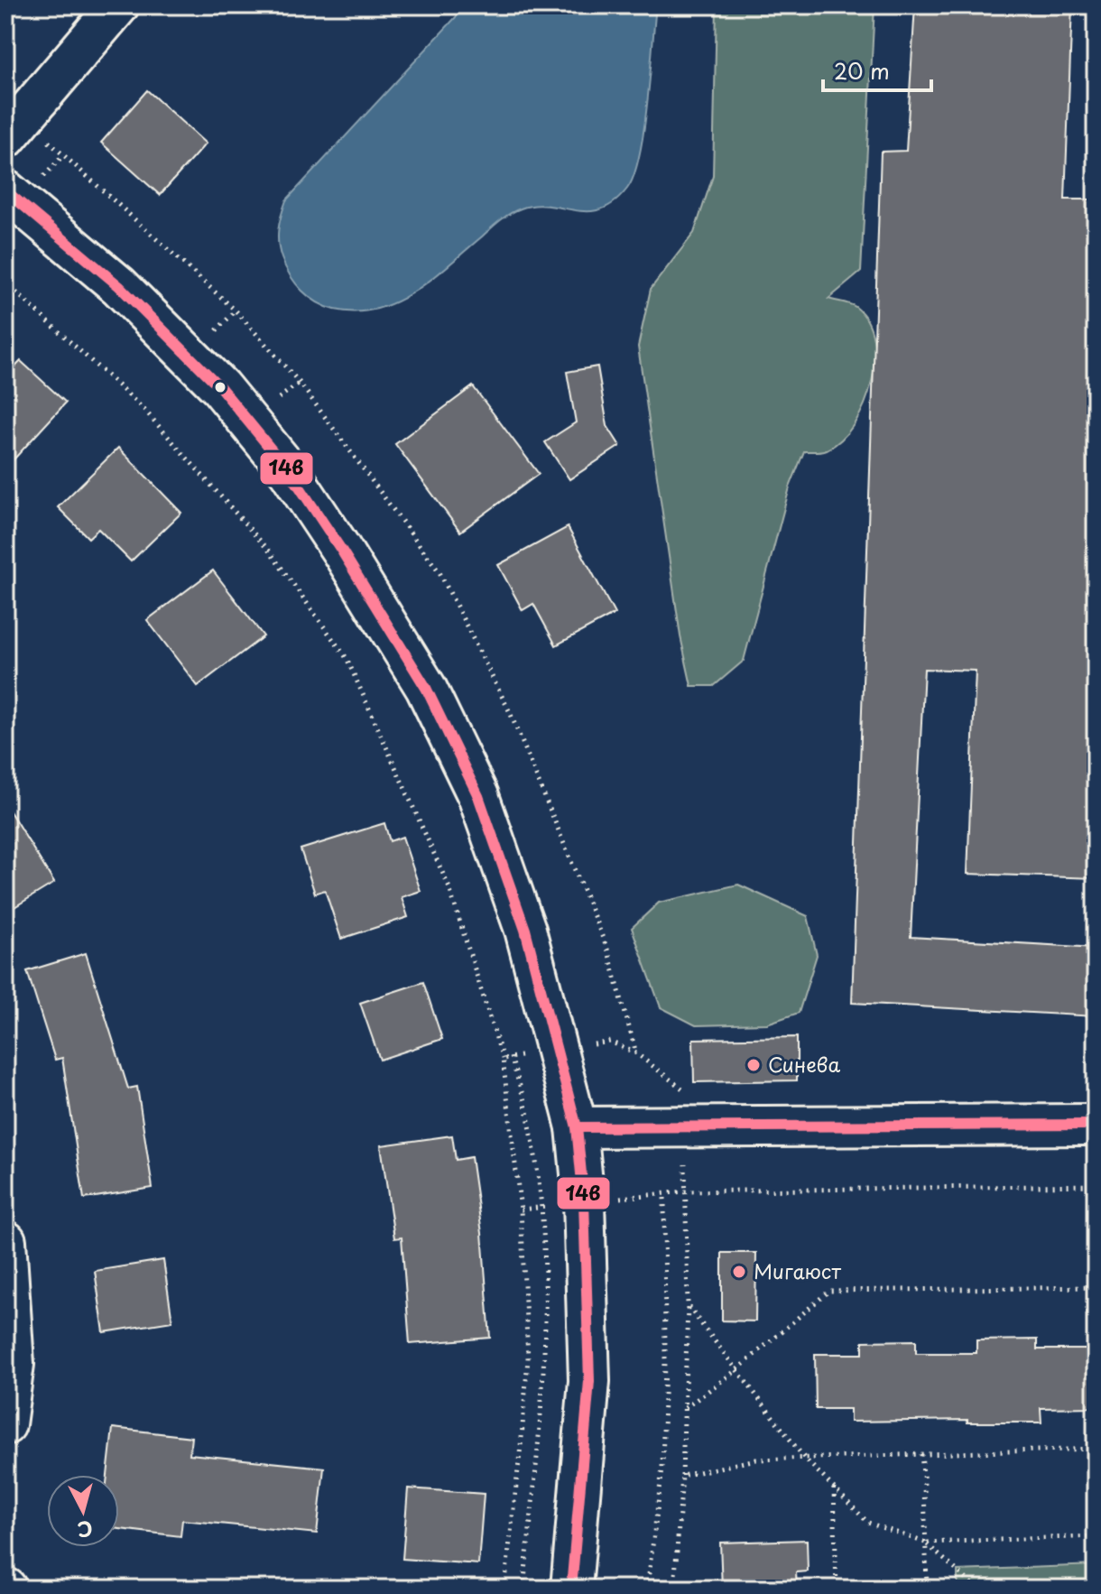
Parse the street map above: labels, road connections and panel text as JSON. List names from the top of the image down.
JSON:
{
  "places": ["Синева", "Мигаюст"],
  "lines": ["transit line 14в"],
  "scale_bar": "20 m",
  "north": "bottom"
}
